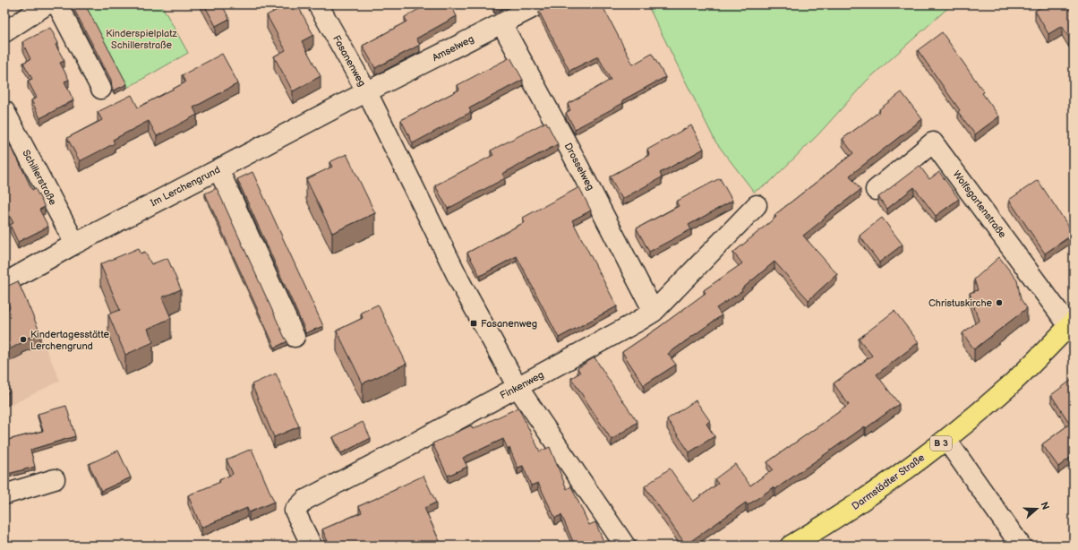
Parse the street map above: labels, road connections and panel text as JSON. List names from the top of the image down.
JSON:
{
  "streets": {
    "main road": ["B 3", "Darmstädter Straße"],
    "street": [
      "Amselweg",
      "Fasanenweg",
      "Drosselweg",
      "Schillerstraße",
      "Im Lerchengrund",
      "Wolfsgartenstraße",
      "Finkenweg"
    ]
  },
  "crossings": [
    ["Amselweg", "Fasanenweg"],
    ["Amselweg", "Drosselweg"],
    ["Amselweg", "Im Lerchengrund"],
    ["Fasanenweg", "Im Lerchengrund"],
    ["Fasanenweg", "Finkenweg"],
    ["Drosselweg", "Finkenweg"],
    ["Schillerstraße", "Im Lerchengrund"],
    ["Wolfsgartenstraße", "Darmstädter Straße"]
  ],
  "parks": ["Kinderspielplatz Schillerstraße"],
  "places": {
    "other": ["Christuskirche", "Kindertagesstätte Lerchengrund"],
    "transit": ["Fasanenweg"]
  },
  "north": "right"
}
